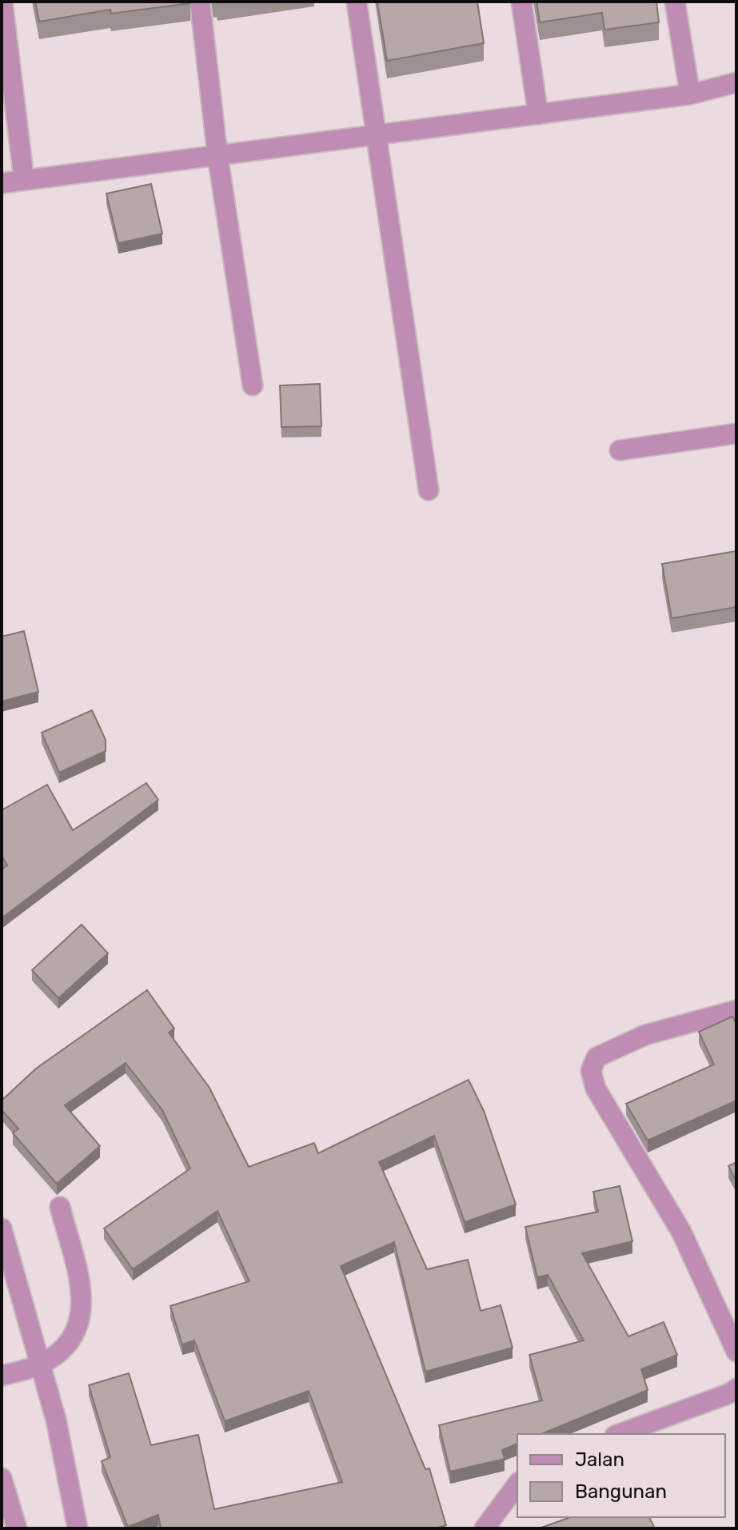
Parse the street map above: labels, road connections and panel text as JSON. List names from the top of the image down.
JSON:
{
  "legend": ["Jalan", "Bangunan"]
}
